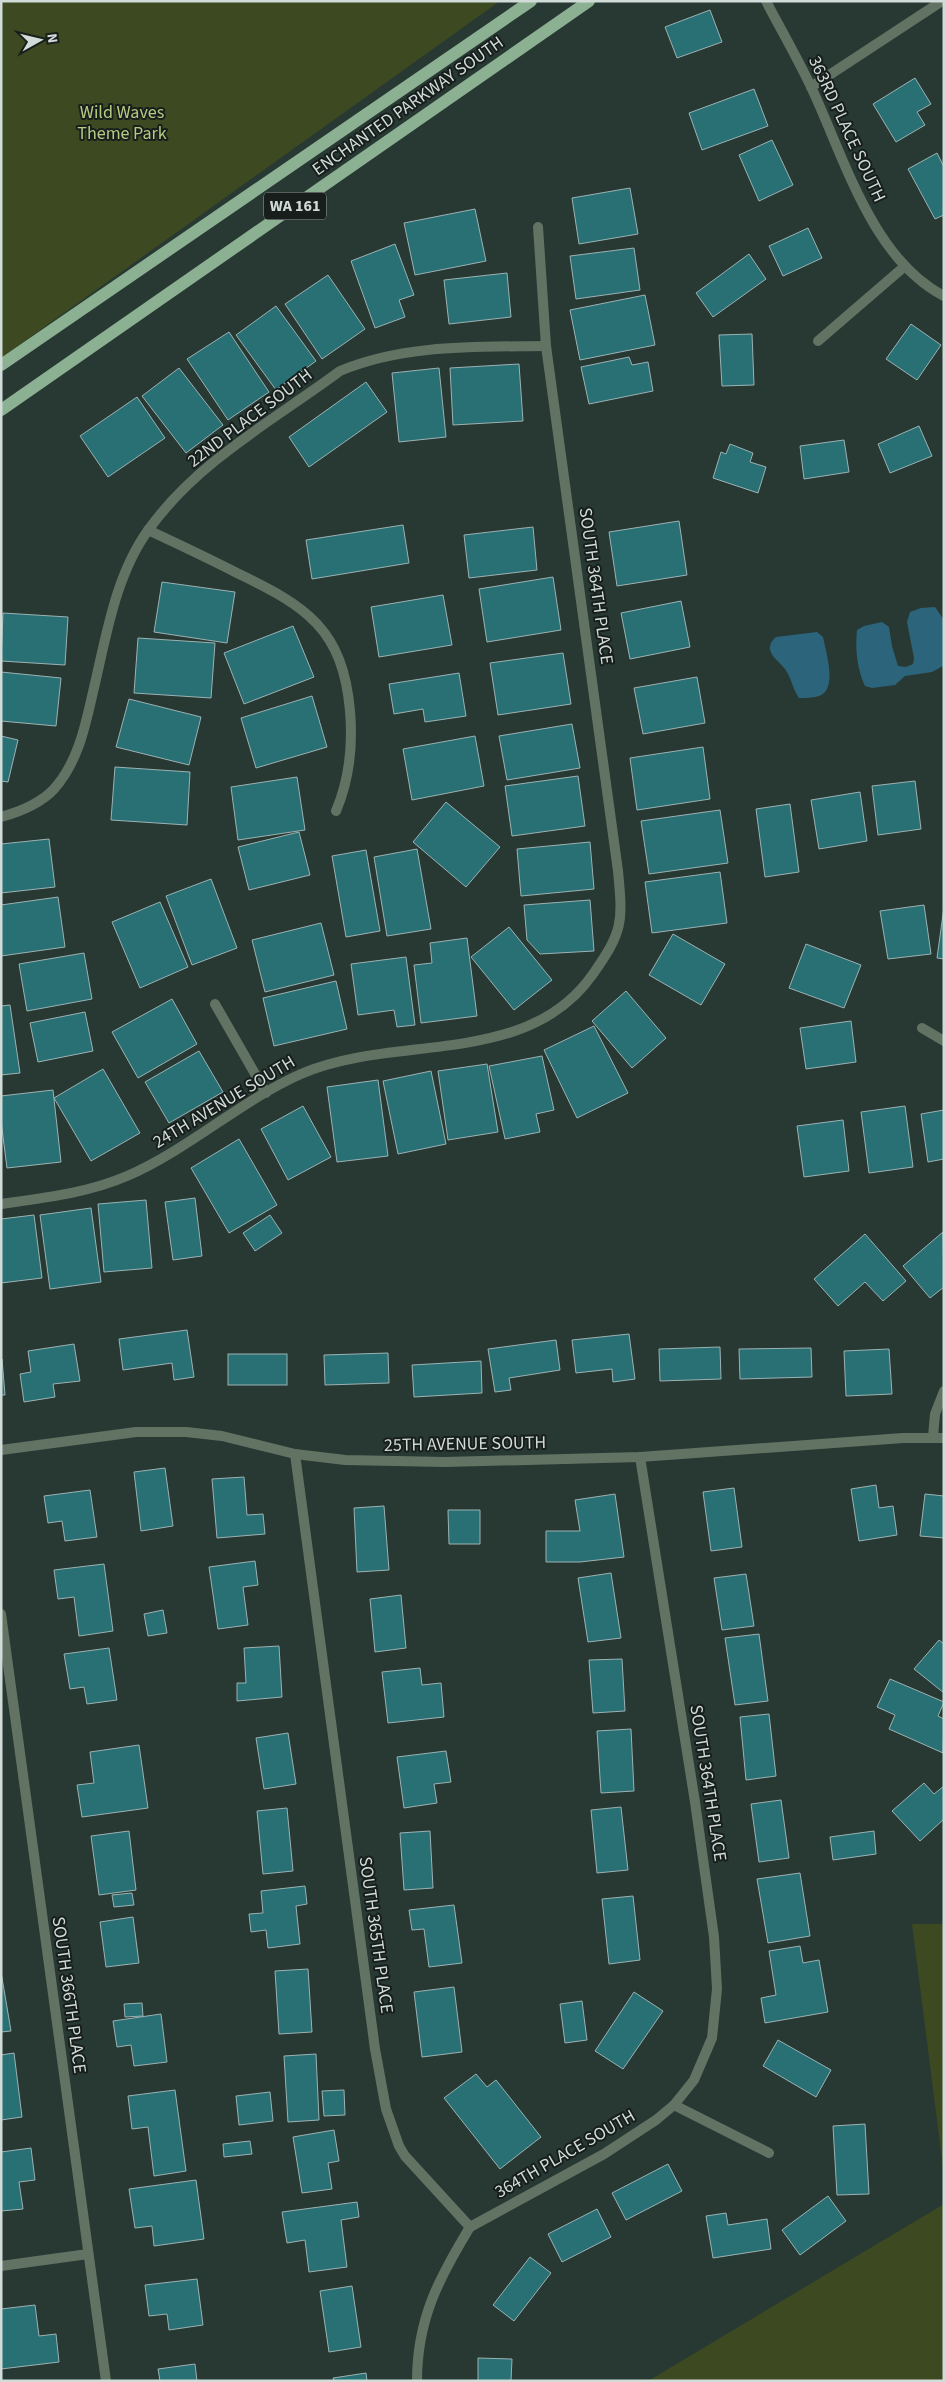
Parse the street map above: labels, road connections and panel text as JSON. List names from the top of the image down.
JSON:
{
  "streets": {
    "main road": ["ENCHANTED PARKWAY SOUTH", "WA 161"],
    "street": [
      "363RD PLACE SOUTH",
      "22ND PLACE SOUTH",
      "SOUTH 364TH PLACE",
      "24TH AVENUE SOUTH",
      "25TH AVENUE SOUTH",
      "SOUTH 365TH PLACE",
      "SOUTH 366TH PLACE",
      "364TH PLACE SOUTH"
    ]
  },
  "crossings": [
    ["22ND PLACE SOUTH", "SOUTH 364TH PLACE"],
    ["SOUTH 364TH PLACE", "24TH AVENUE SOUTH"],
    ["SOUTH 364TH PLACE", "25TH AVENUE SOUTH"],
    ["SOUTH 364TH PLACE", "364TH PLACE SOUTH"],
    ["25TH AVENUE SOUTH", "SOUTH 365TH PLACE"],
    ["SOUTH 365TH PLACE", "364TH PLACE SOUTH"]
  ],
  "parks": ["Wild Waves Theme Park"],
  "north": "right"
}
